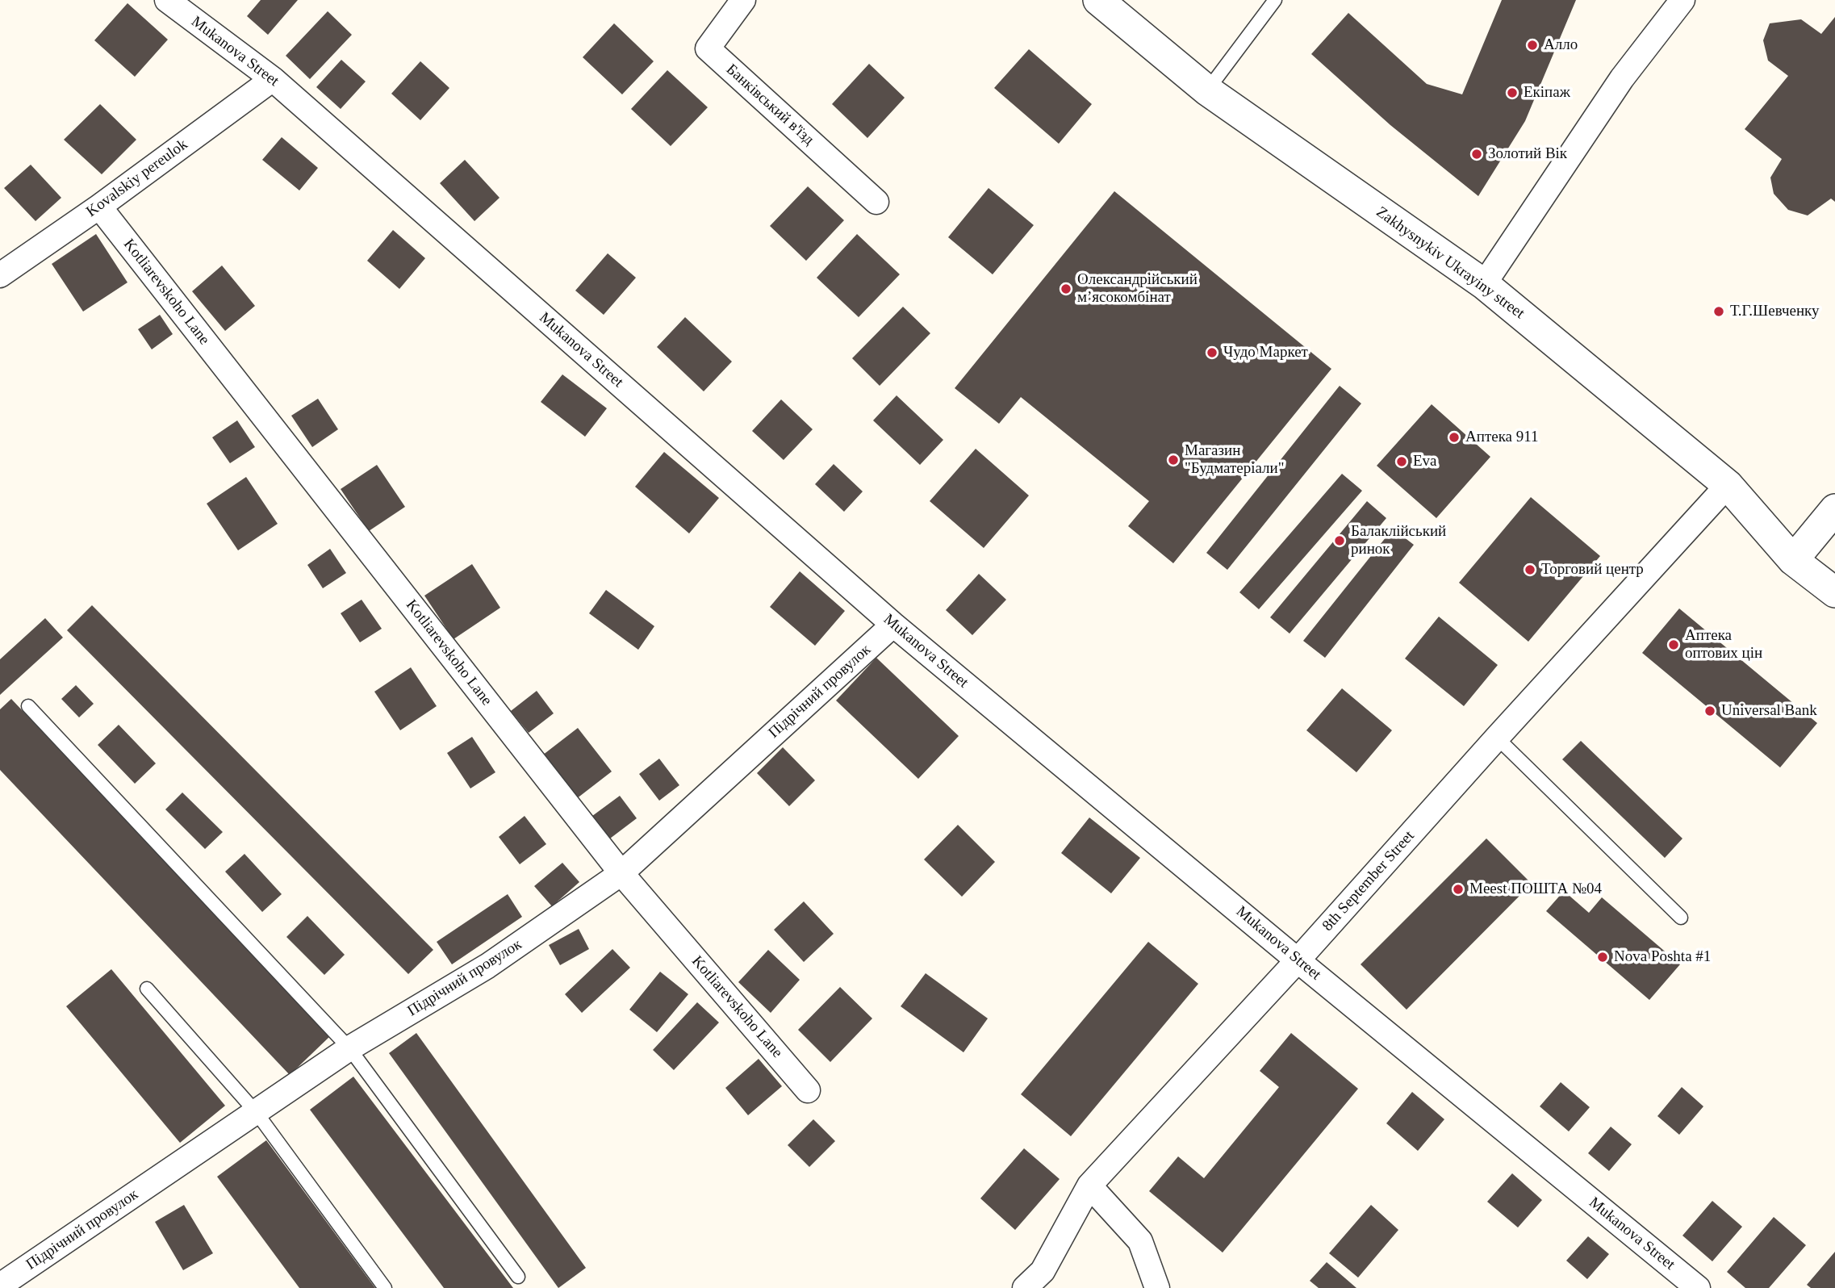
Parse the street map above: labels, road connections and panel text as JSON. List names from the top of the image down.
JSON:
{
  "streets": {
    "street": [
      "Mukanova Street",
      "Банківський в'їзд",
      "Kovalskiy pereulok",
      "Zakhysnykiv Ukrayiny street",
      "Kotliarevskoho Lane",
      "Підрічний провулок",
      "8th September Street"
    ]
  },
  "crossings": [
    ["Mukanova Street", "Kovalskiy pereulok"],
    ["Mukanova Street", "Підрічний провулок"],
    ["Mukanova Street", "8th September Street"],
    ["Kovalskiy pereulok", "Kotliarevskoho Lane"],
    ["Zakhysnykiv Ukrayiny street", "8th September Street"],
    ["Kotliarevskoho Lane", "Підрічний провулок"]
  ],
  "places": [
    "Алло",
    "Екіпаж",
    "Золотий Вік",
    "Олександрійський мʼясокомбінат",
    "Т.Г.Шевченку",
    "Чудо Маркет",
    "Аптека 911",
    "Магазин \"Будматеріали\"",
    "Eva",
    "Балаклійський ринок",
    "Торговий центр",
    "Аптека оптових цін",
    "Universal Bank",
    "Meest ПОШТА №04",
    "Nova Poshta #1"
  ]
}
